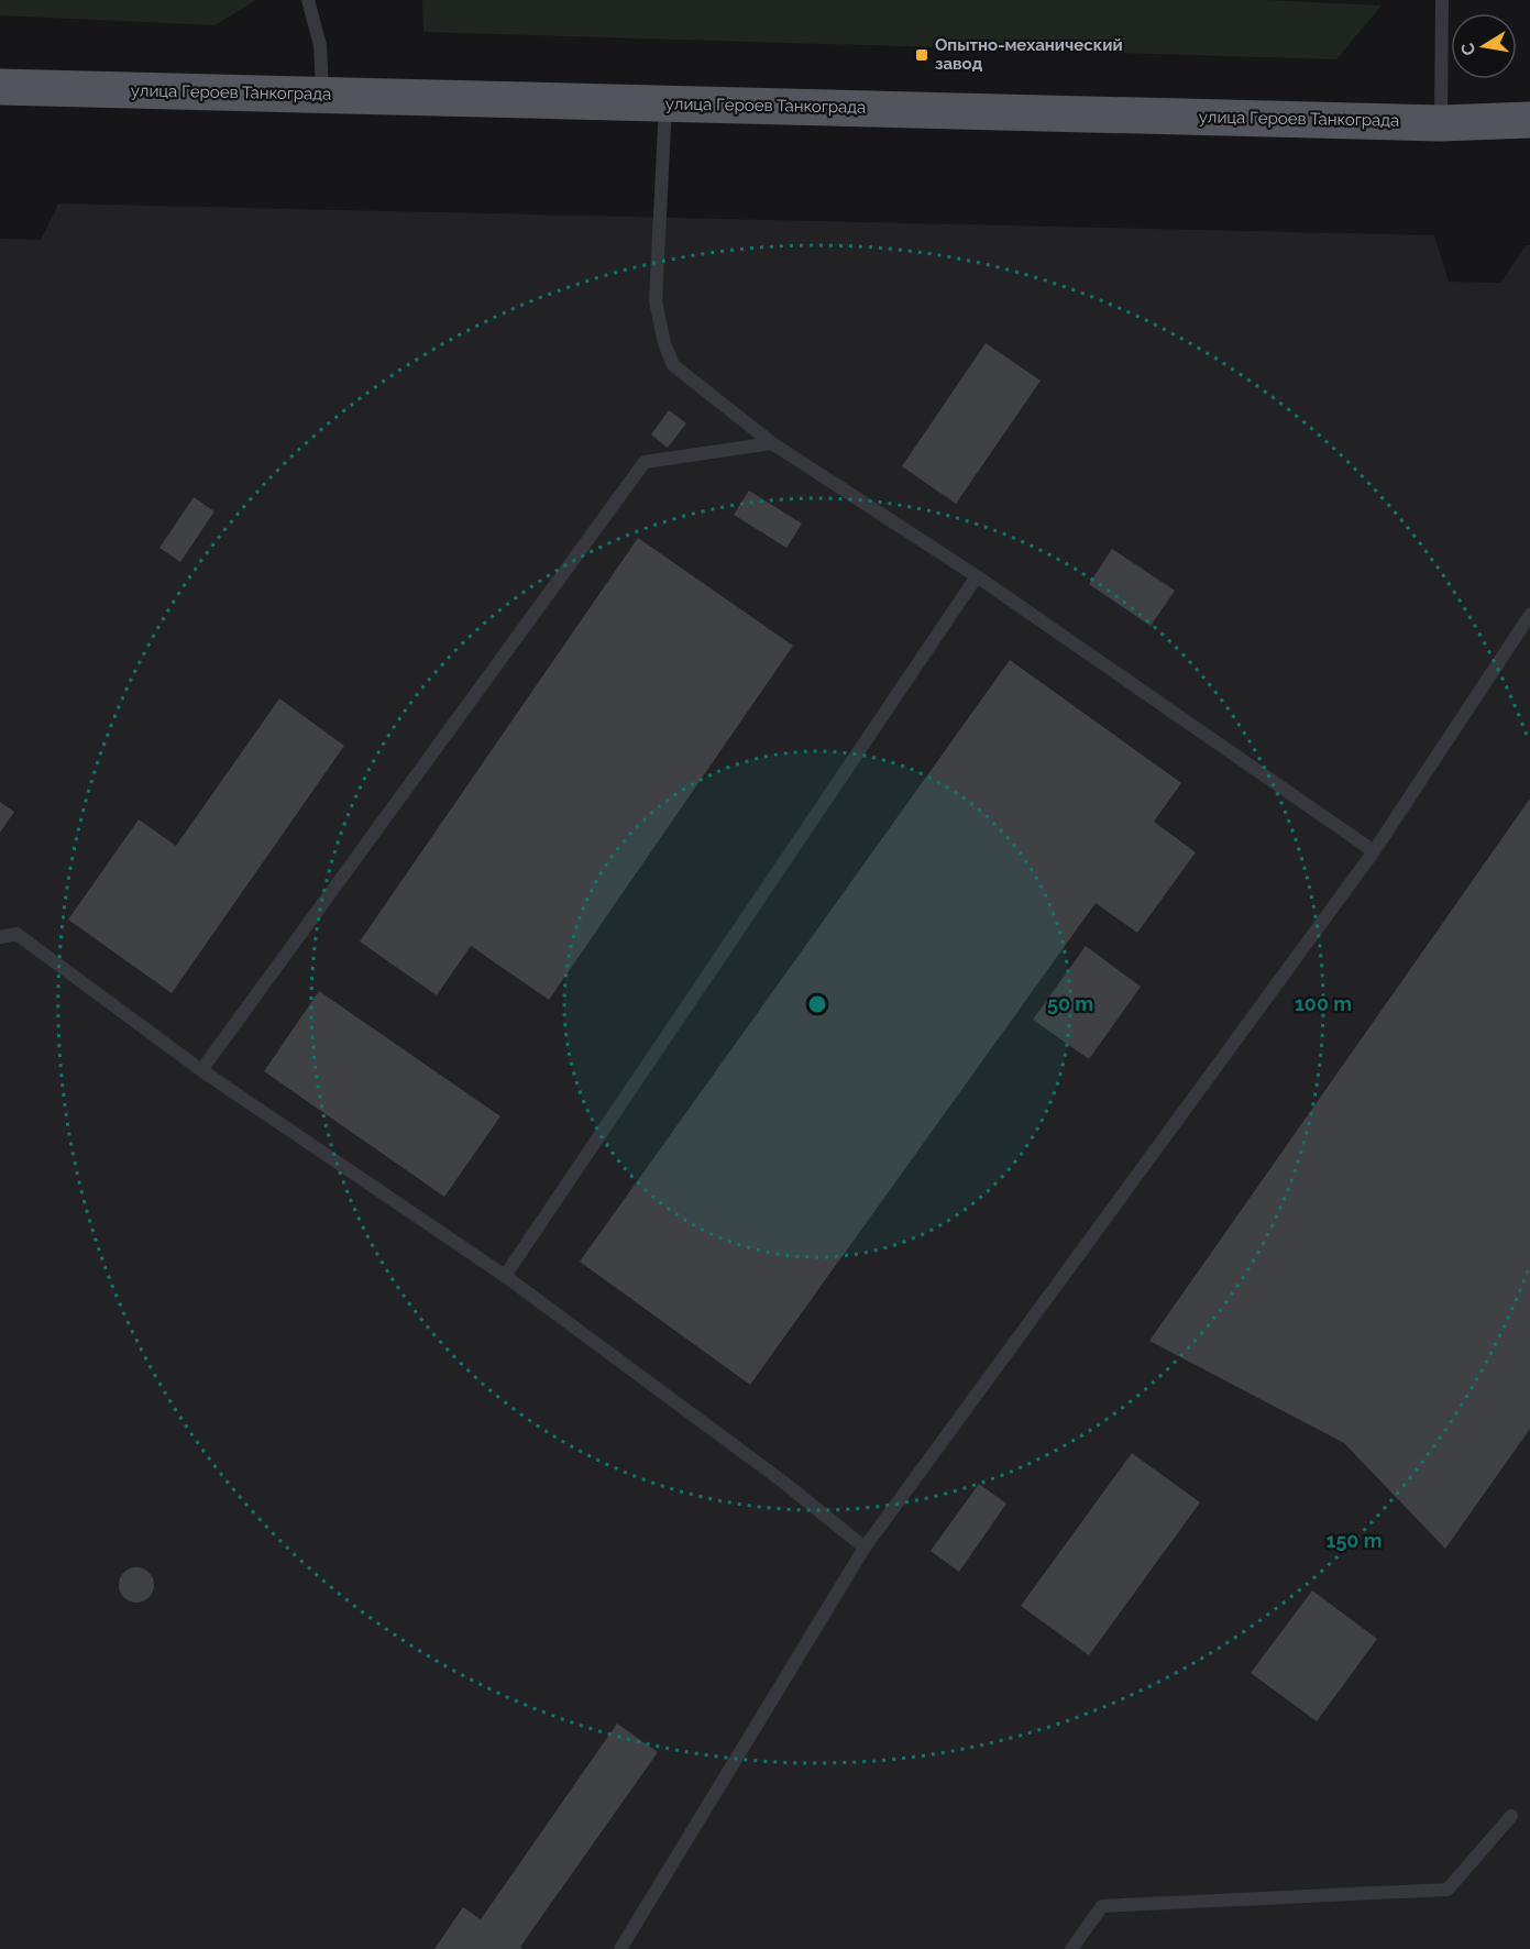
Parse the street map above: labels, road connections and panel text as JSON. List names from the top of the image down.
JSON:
{
  "streets": {
    "main road": ["улица Героев Танкограда"]
  },
  "places": {
    "transit": ["Опытно-механический завод"]
  },
  "north": "left",
  "rings": ["50 m", "100 m", "150 m"]
}
